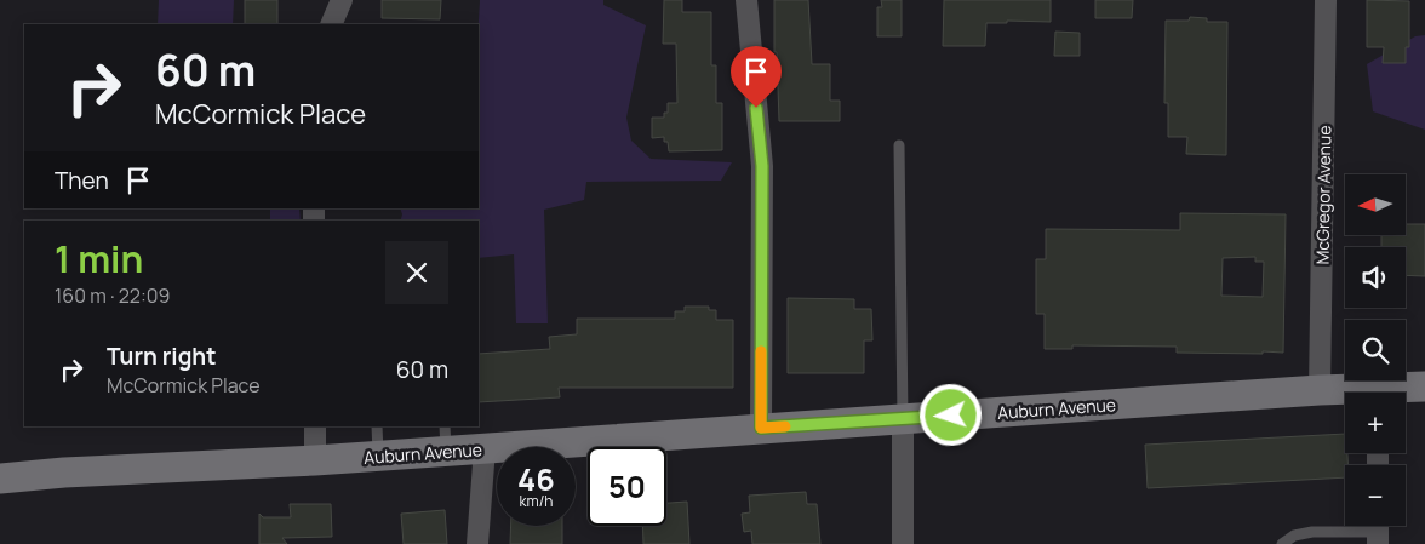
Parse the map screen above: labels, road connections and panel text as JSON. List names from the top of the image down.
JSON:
{
  "streets": {
    "main road": ["Auburn Avenue"],
    "street": ["McGregor Avenue"]
  },
  "crossings": [
    ["McGregor Avenue", "Auburn Avenue"]
  ],
  "north": "left",
  "page": {
    "turn": ["60 m", "McCormick Place"],
    "then": "Then",
    "map_buttons": ["+", "−"],
    "heading": ["1 min", "160 m · 22:09"],
    "list": [
      {
        "name": "Turn right",
        "note": "McCormick Place",
        "value": "60 m"
      }
    ],
    "speed": "46 km/h",
    "limit": "50"
  }
}
